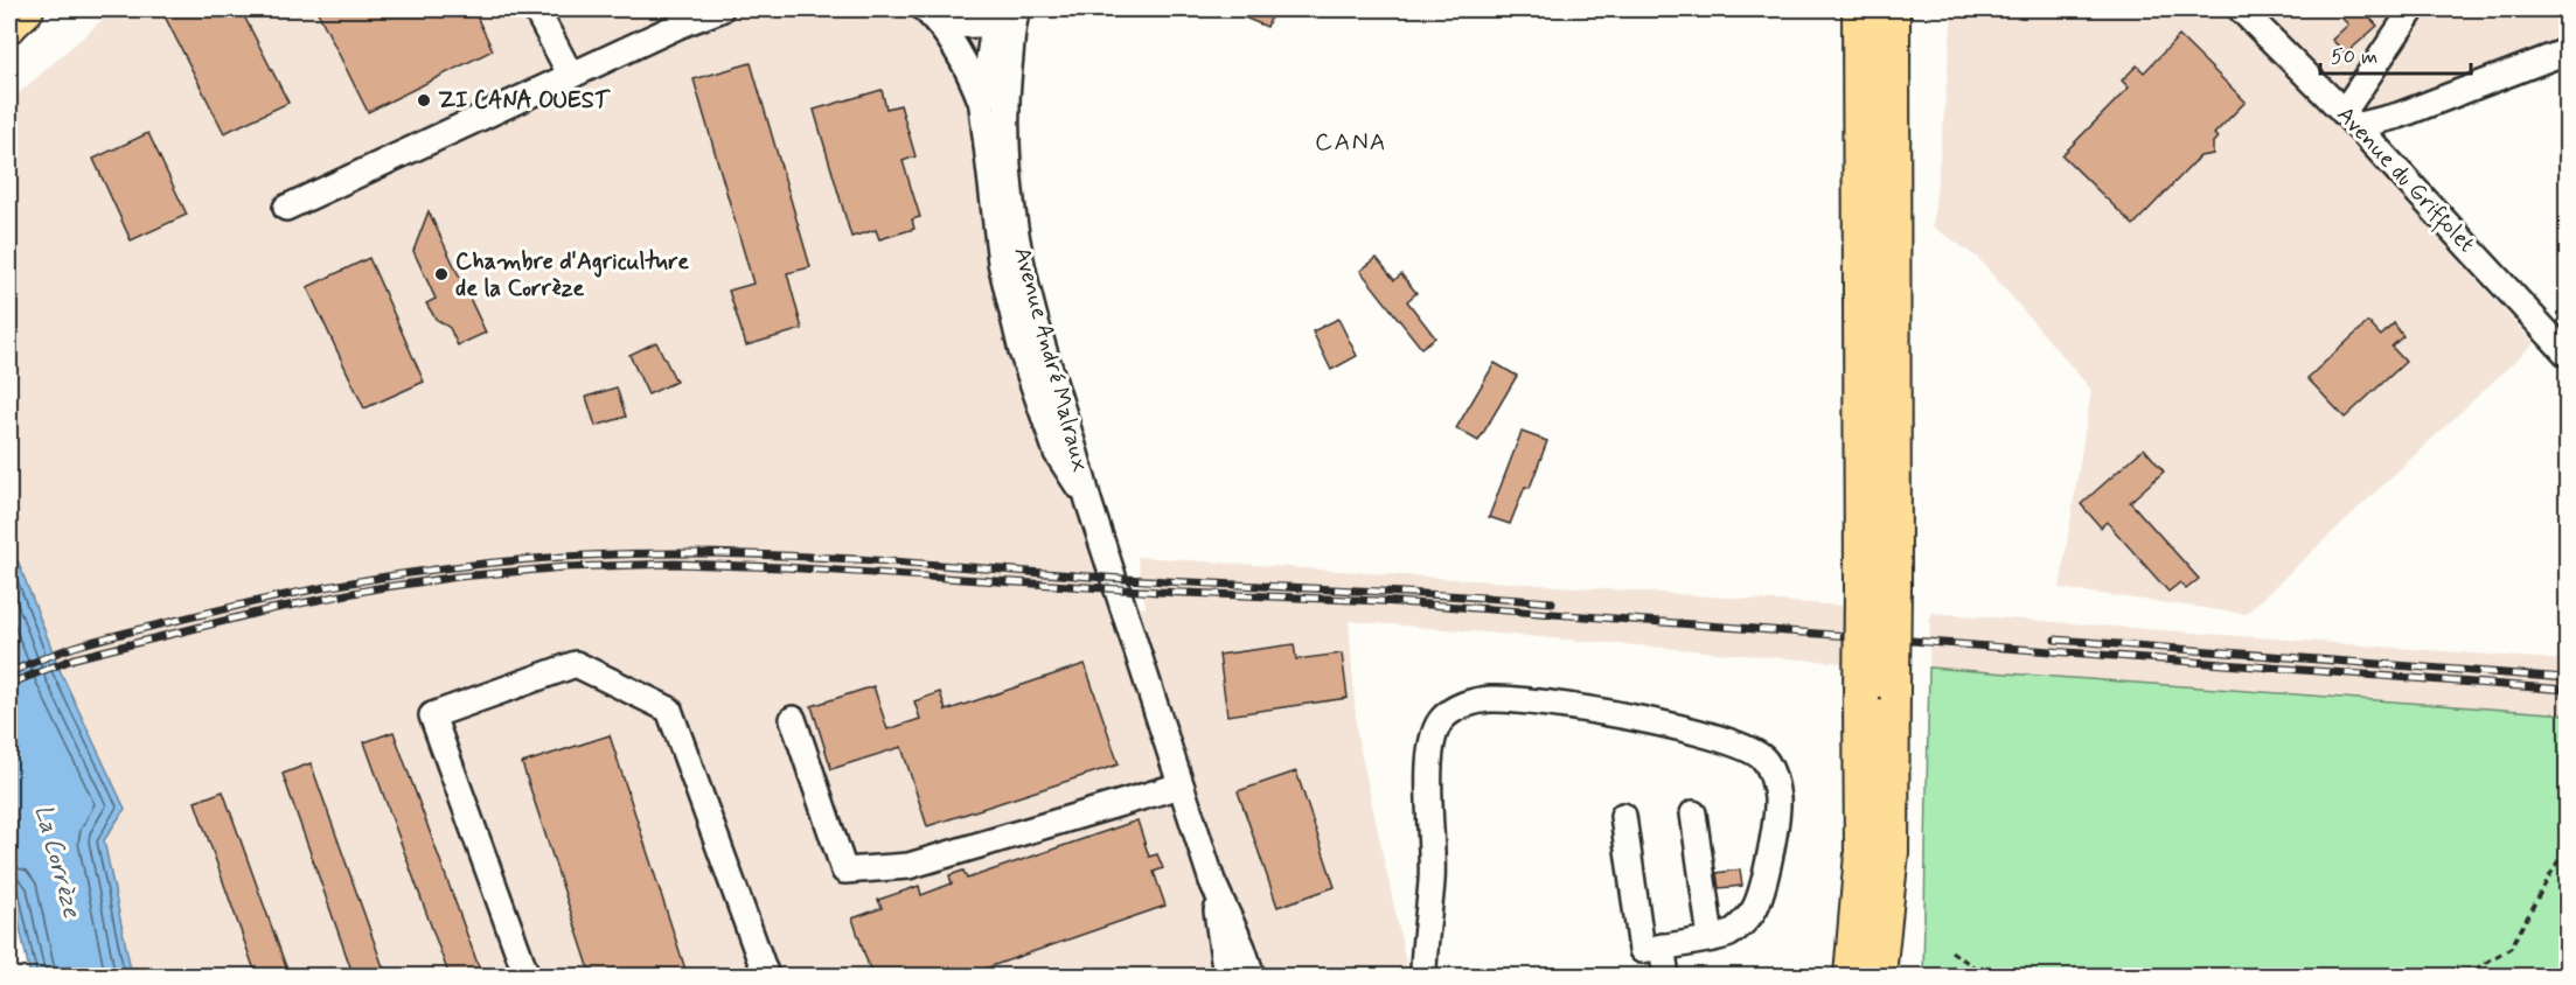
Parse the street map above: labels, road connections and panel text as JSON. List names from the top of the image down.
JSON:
{
  "streets": {
    "street": ["Avenue du Griffolet", "Avenue André Malraux"]
  },
  "districts": ["CANA"],
  "water": ["La Corrèze"],
  "places": ["ZI CANA OUEST", "Chambre d'Agriculture de la Corrèze"],
  "scale_bar": "50 m"
}
